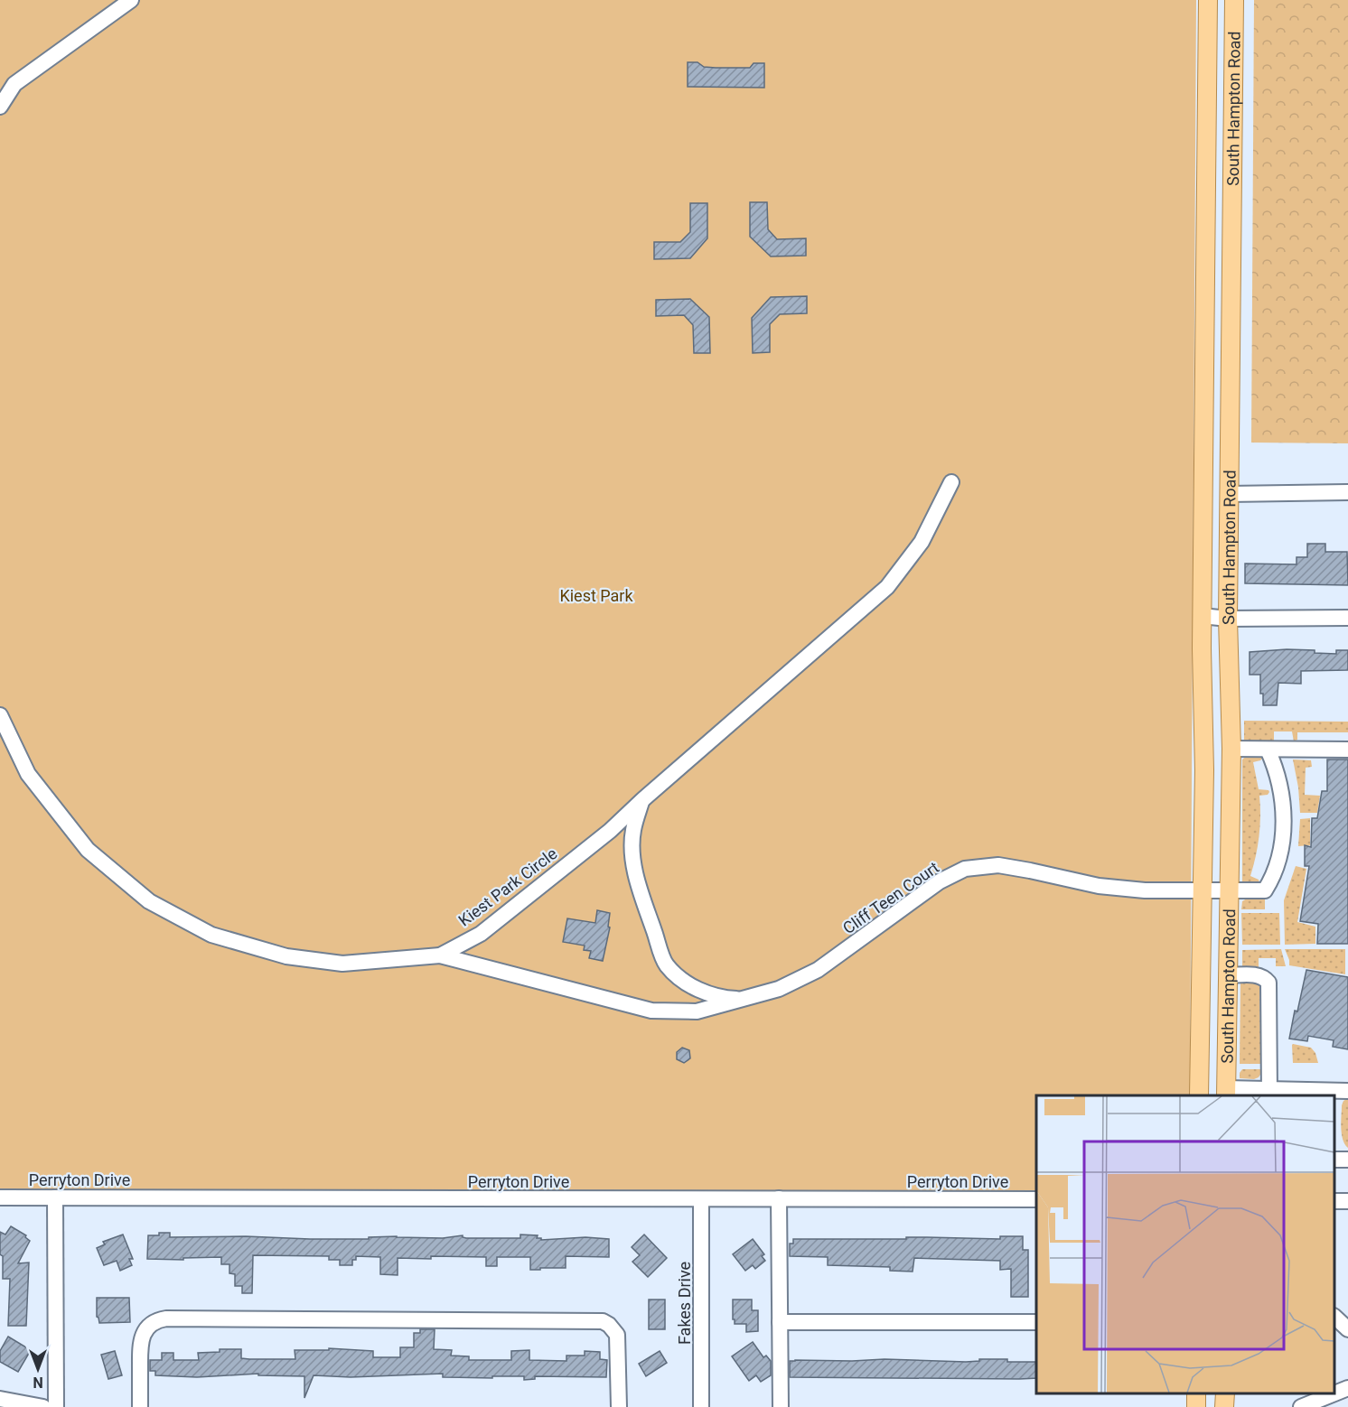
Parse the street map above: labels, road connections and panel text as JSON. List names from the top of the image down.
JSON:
{
  "streets": {
    "main road": ["South Hampton Road"],
    "street": [
      "Kiest Park Circle",
      "Cliff Teen Court",
      "Perryton Drive",
      "Fakes Drive"
    ]
  },
  "crossings": [
    ["South Hampton Road", "Cliff Teen Court"],
    ["Kiest Park Circle", "Cliff Teen Court"],
    ["Perryton Drive", "Fakes Drive"]
  ],
  "parks": ["Kiest Park"],
  "north": "bottom"
}
